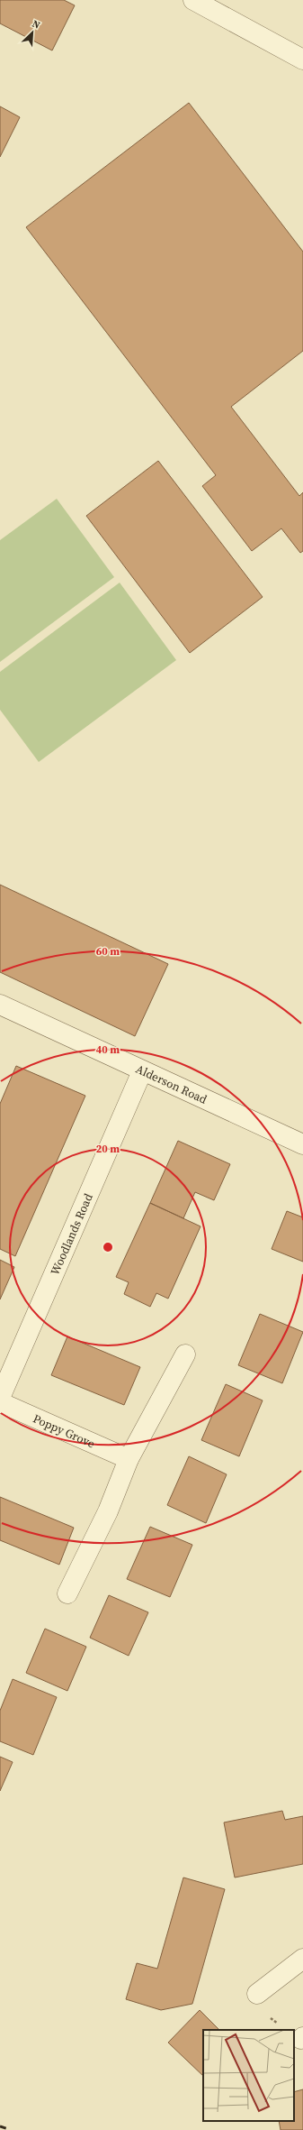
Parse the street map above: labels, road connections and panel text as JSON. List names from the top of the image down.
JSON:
{
  "streets": {
    "street": ["Alderson Road", "Woodlands Road", "Poppy Grove"]
  },
  "crossings": [
    ["Alderson Road", "Woodlands Road"]
  ],
  "north": "top right",
  "rings": ["60 m", "40 m", "20 m"]
}
